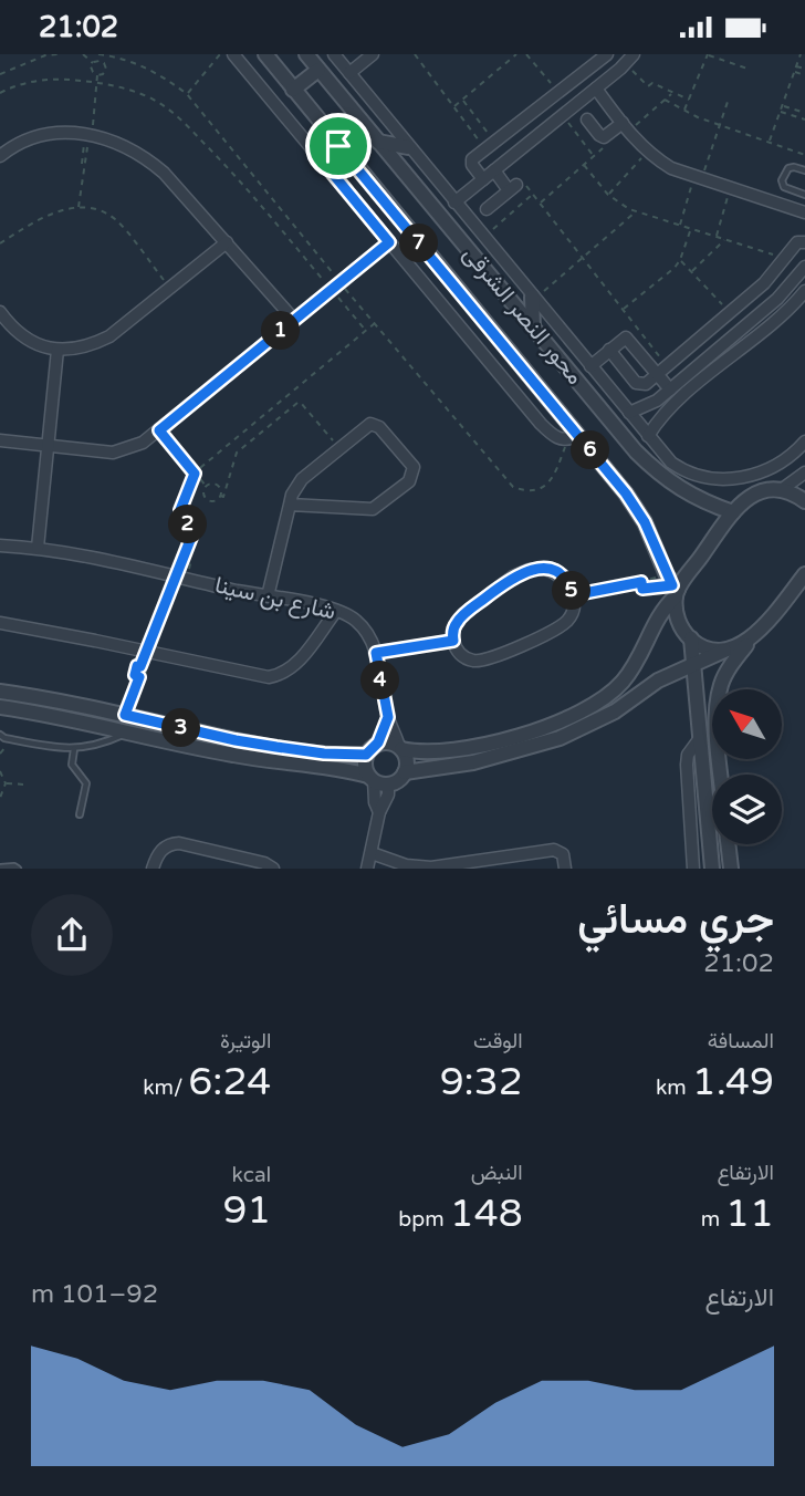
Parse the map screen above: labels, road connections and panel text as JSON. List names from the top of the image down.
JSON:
{
  "streets": {
    "street": ["محور النصر الشرقى", "شارع بن سينا"]
  },
  "north": "top left",
  "page": {
    "status": "21:02",
    "pins": [
      "7",
      "1",
      "6",
      "2",
      "5",
      "4",
      "3"
    ],
    "heading": ["جري مسائي", "21:02"],
    "stats": [
      ["المسافة", "1.49 km"],
      ["الوقت", "9:32"],
      ["الوتيرة", "6:24 /km"],
      ["الارتفاع", "11 m"],
      ["النبض", "148 bpm"],
      ["kcal", "91"]
    ],
    "chart": ["الارتفاع", "92–101 m"]
  }
}
